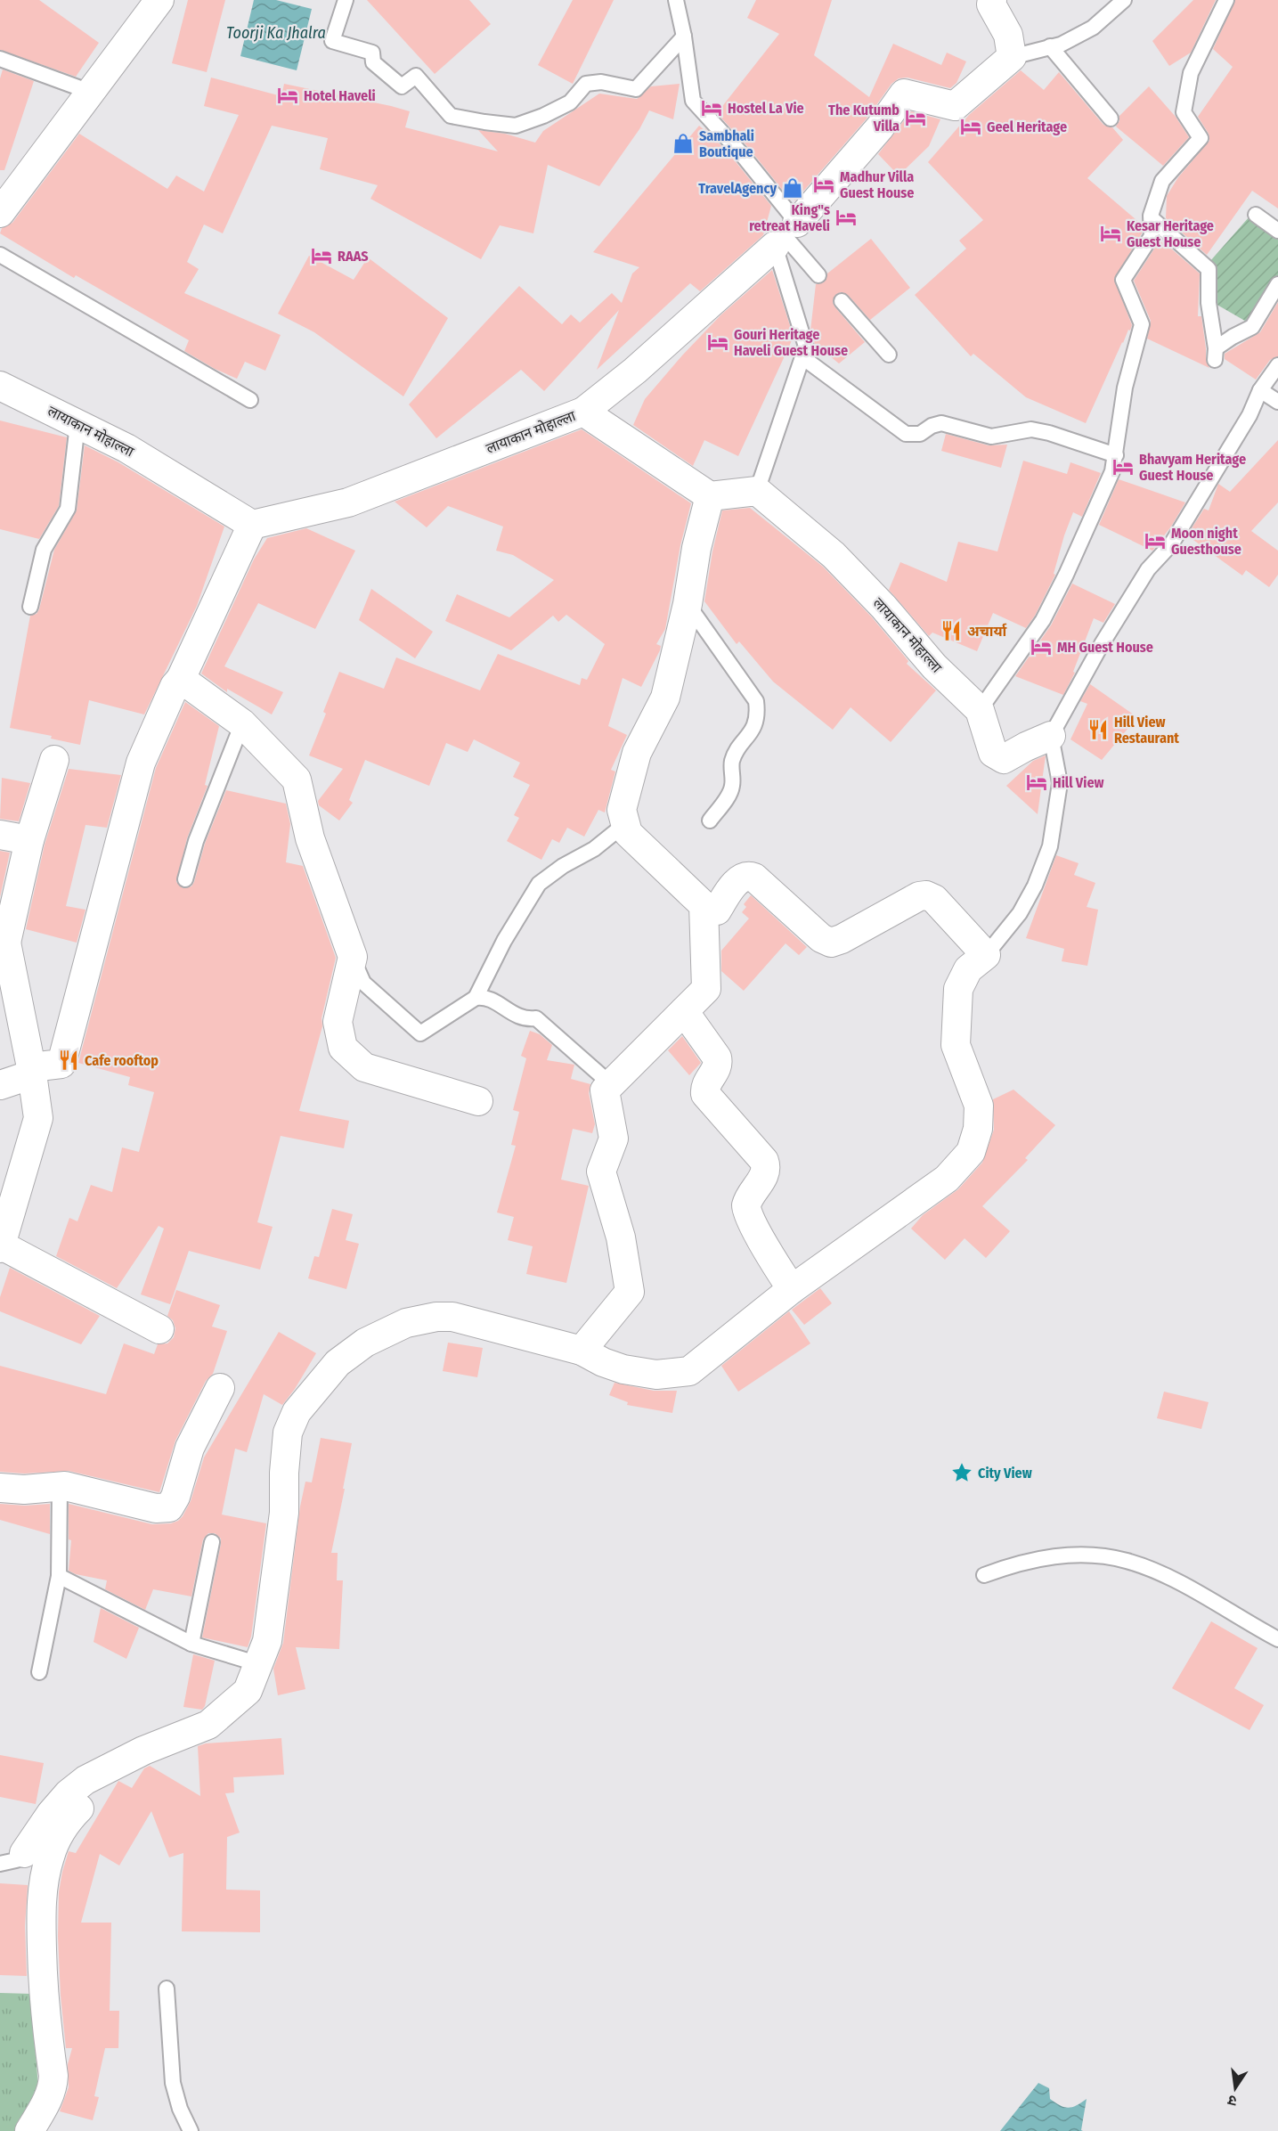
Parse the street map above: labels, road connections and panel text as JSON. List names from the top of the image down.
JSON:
{
  "streets": {
    "street": ["लायाकान मोहाल्ला"]
  },
  "water": ["Toorji Ka Jhalra"],
  "places": {
    "hotel": [
      "Hotel Haveli",
      "Hostel La Vie",
      "The Kutumb Villa",
      "Geel Heritage",
      "Madhur Villa Guest House",
      "King\"s retreat Haveli",
      "Kesar Heritage Guest House",
      "RAAS",
      "Gouri Heritage Haveli Guest House",
      "Bhavyam Heritage Guest House",
      "Moon night Guesthouse",
      "MH Guest House",
      "Hill View"
    ],
    "shop": ["Sambhali Boutique", "TravelAgency"],
    "restaurant": ["अचार्या", "Hill View Restaurant", "Cafe rooftop"],
    "place": ["City View"]
  },
  "north": "bottom"
}
